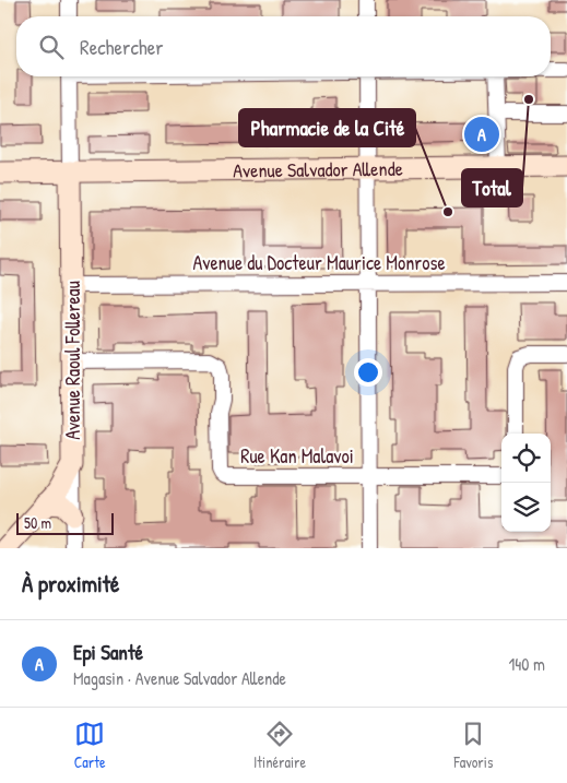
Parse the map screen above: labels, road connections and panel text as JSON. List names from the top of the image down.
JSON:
{
  "streets": {
    "main road": ["Avenue Salvador Allende", "Avenue Raoul Follereau"],
    "street": ["Avenue du Docteur Maurice Monrose", "Rue Kan Malavoi"]
  },
  "crossings": [
    ["Avenue Salvador Allende", "Avenue Raoul Follereau"],
    ["Avenue du Docteur Maurice Monrose", "Avenue Raoul Follereau"],
    ["Avenue Raoul Follereau", "Rue Kan Malavoi"]
  ],
  "places": ["Total", "Pharmacie de la Cité"],
  "scale_bar": "50 m",
  "page": {
    "search": "Rechercher",
    "pins": "A",
    "scale": "50 m",
    "heading": "À proximité",
    "list": [
      {
        "mark": "A",
        "name": "Epi Santé",
        "note": "Magasin · Avenue Salvador Allende",
        "value": "140 m"
      }
    ],
    "nav": ["Carte", "Itinéraire", "Favoris"]
  }
}
